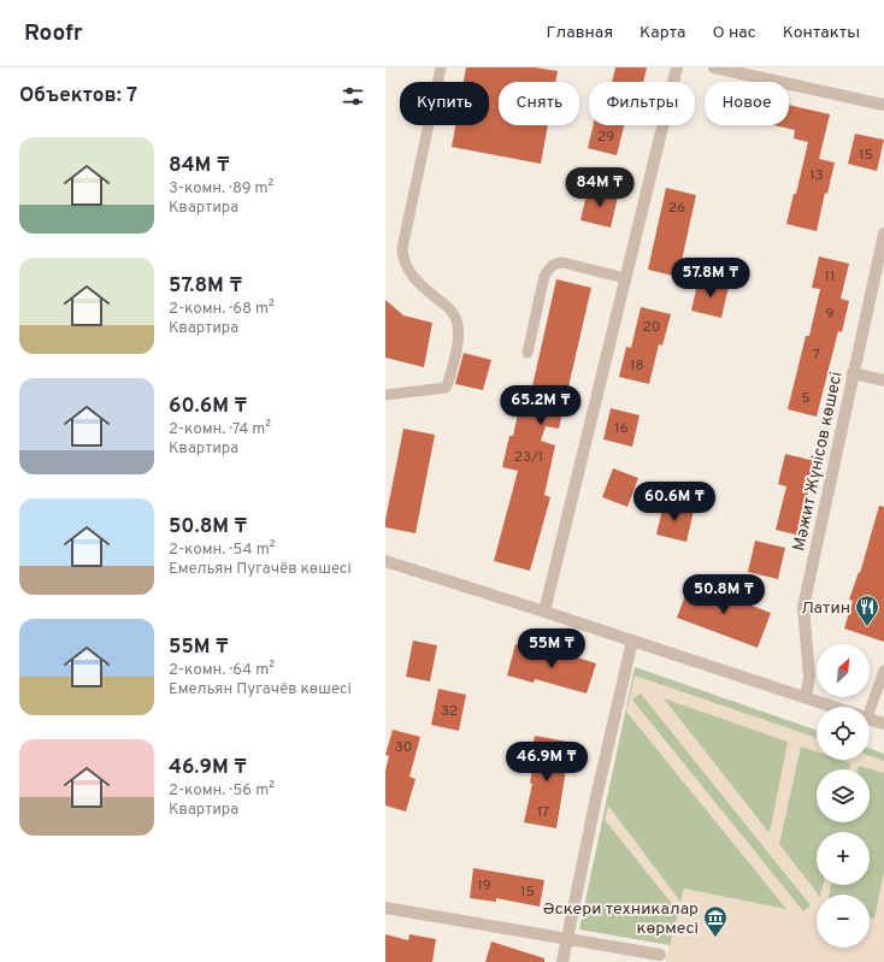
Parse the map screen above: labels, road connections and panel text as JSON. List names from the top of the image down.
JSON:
{
  "streets": {
    "street": ["Мәжит Жүнісов көшесі"]
  },
  "places": {
    "restaurant": ["Латин"],
    "museum": ["Әскери техникалар көрмесі"]
  },
  "house_numbers": [
    "29",
    "15",
    "13",
    "26",
    "11",
    "9",
    "20",
    "7",
    "18",
    "5",
    "16",
    "23/1",
    "32",
    "30",
    "17",
    "19",
    "15"
  ],
  "north": "top right",
  "page": {
    "header": "Roofr",
    "nav": [
      "Главная",
      "Карта",
      "О нас",
      "Контакты"
    ],
    "heading": "Объектов: 7",
    "chip": [
      "Купить",
      "Снять",
      "Фильтры",
      "Новое"
    ],
    "list": [
      {
        "name": "84M ₸",
        "note": "3-комн. · 89 m² · Квартира"
      },
      {
        "name": "57.8M ₸",
        "note": "2-комн. · 68 m² · Квартира"
      },
      {
        "name": "60.6M ₸",
        "note": "2-комн. · 74 m² · Квартира"
      },
      {
        "name": "50.8M ₸",
        "note": "2-комн. · 54 m² · Емельян Пугачёв көшесі"
      },
      {
        "name": "55M ₸",
        "note": "2-комн. · 64 m² · Емельян Пугачёв көшесі"
      },
      {
        "name": "46.9M ₸",
        "note": "2-комн. · 56 m² · Квартира"
      }
    ],
    "price": [
      "84M ₸",
      "57.8M ₸",
      "65.2M ₸",
      "60.6M ₸",
      "50.8M ₸",
      "55M ₸",
      "46.9M ₸"
    ],
    "map_buttons": ["+", "−"]
  }
}
